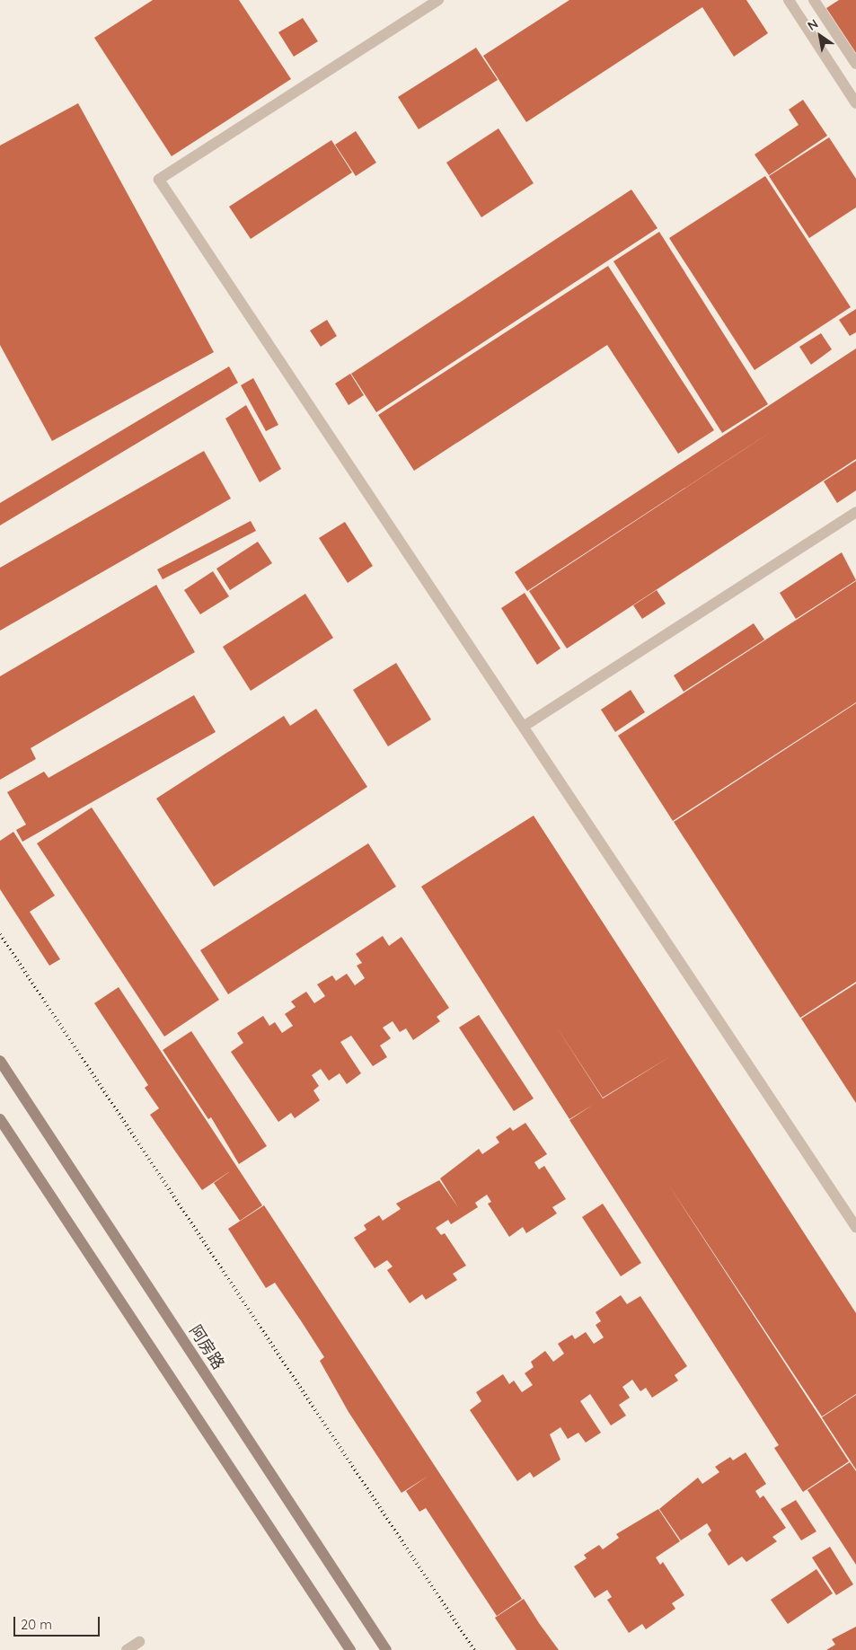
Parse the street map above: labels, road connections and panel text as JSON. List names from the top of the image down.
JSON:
{
  "streets": {
    "main road": ["阿房路"]
  },
  "scale_bar": "20 m",
  "north": "top left"
}
